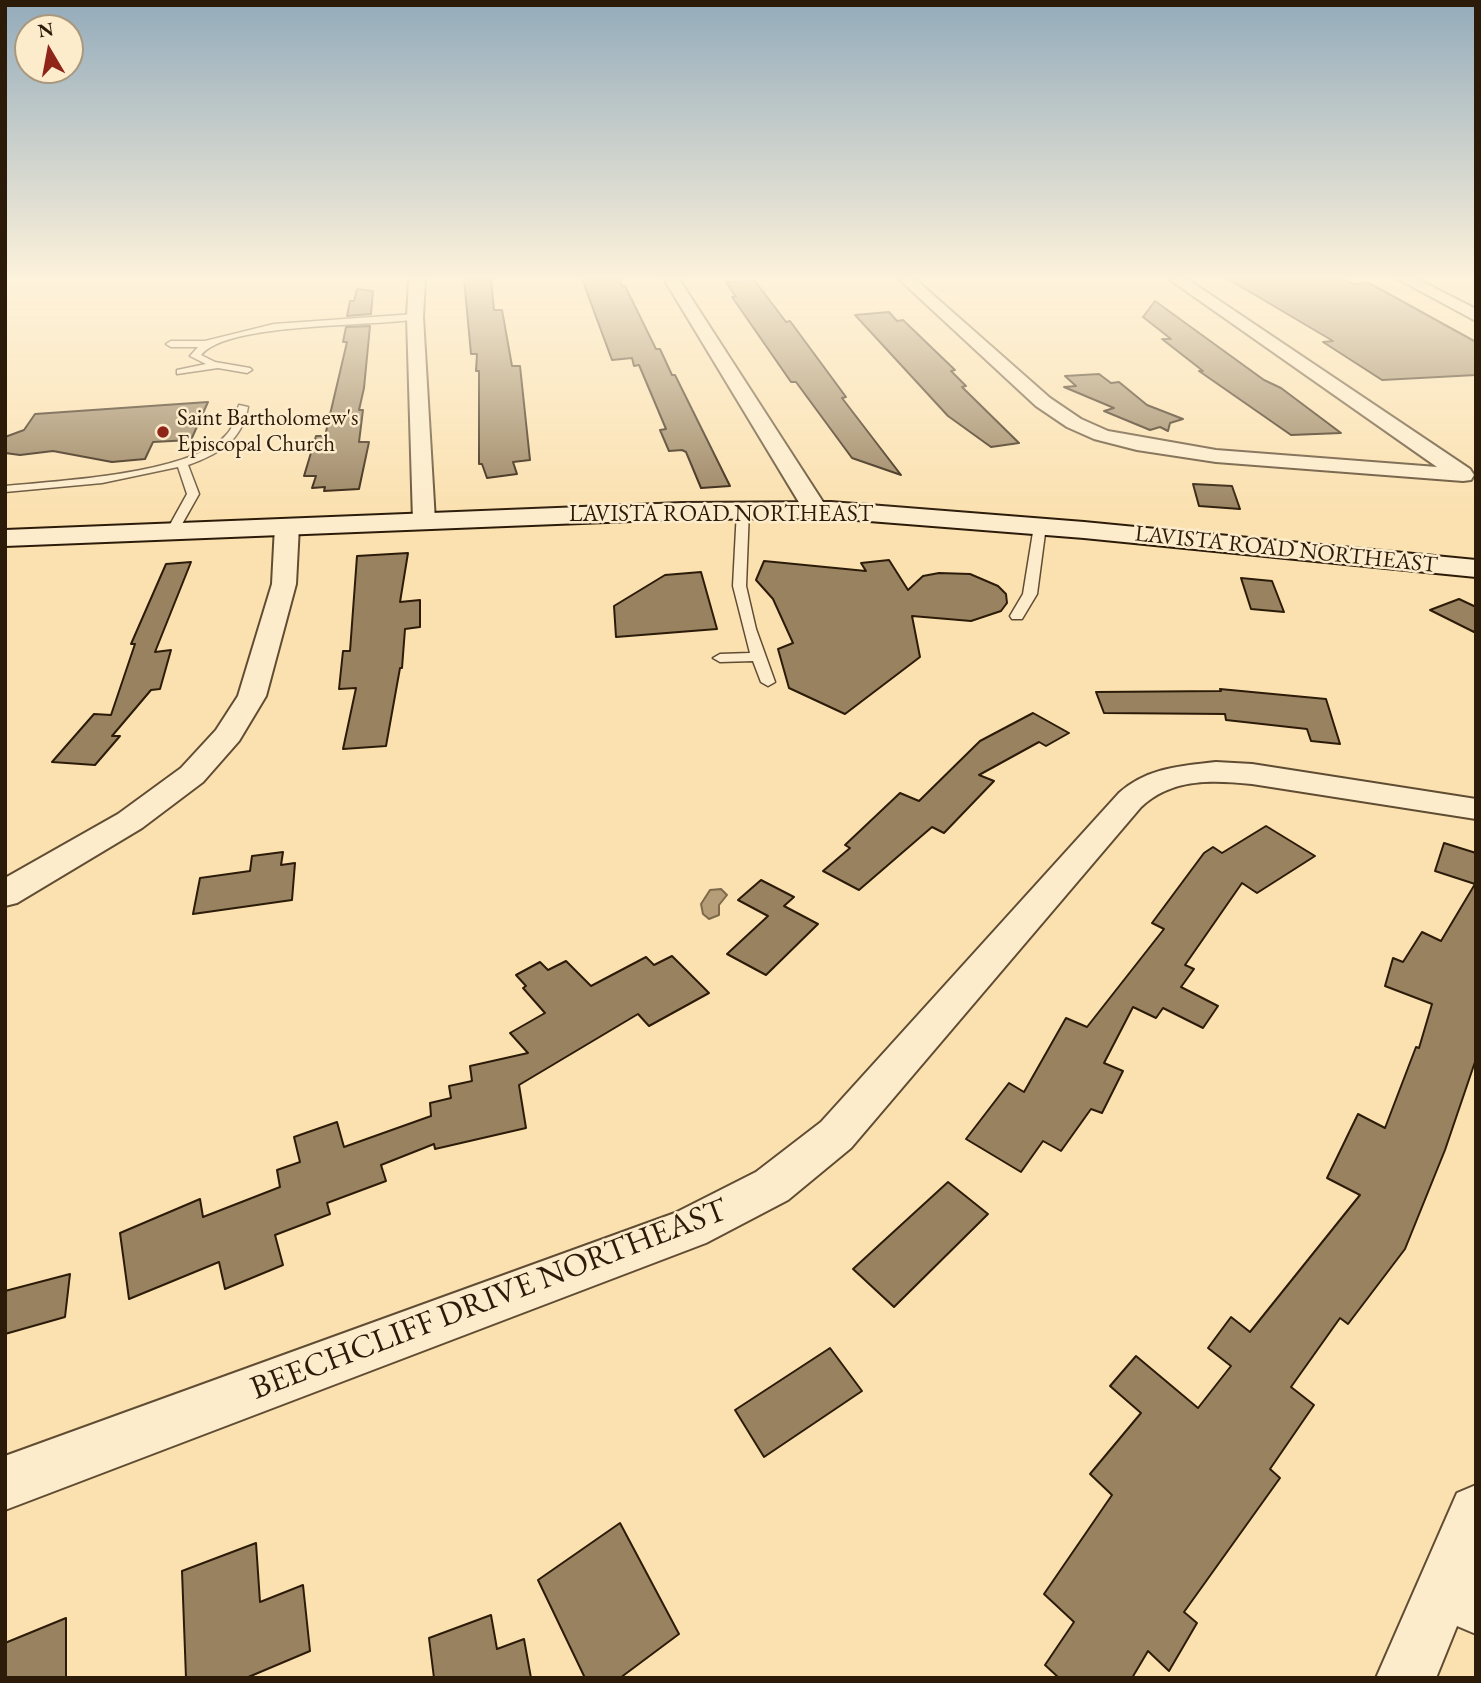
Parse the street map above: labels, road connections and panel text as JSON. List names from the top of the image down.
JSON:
{
  "streets": {
    "main road": ["LAVISTA ROAD NORTHEAST"],
    "street": ["BEECHCLIFF DRIVE NORTHEAST"]
  },
  "places": ["Saint Bartholomew's Episcopal Church"],
  "north": "top"
}
